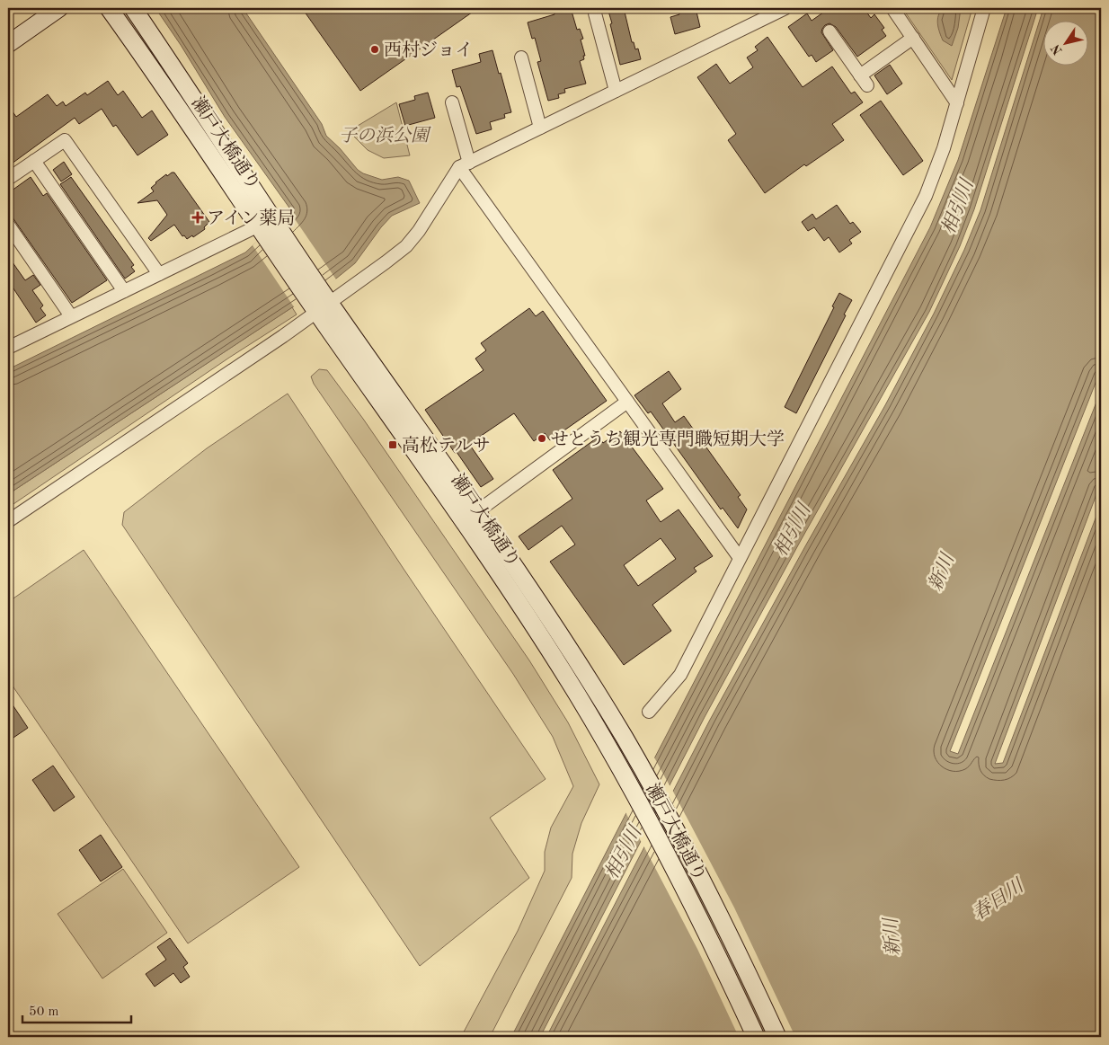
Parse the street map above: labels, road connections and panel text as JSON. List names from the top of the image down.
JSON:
{
  "streets": {
    "street": ["瀬戸大橋通り"]
  },
  "water": ["相引川", "新川", "春日川"],
  "parks": ["子の浜公園"],
  "places": {
    "other": ["西村ジョイ", "せとうち観光専門職短期大学"],
    "health": ["アイン薬局"],
    "transit": ["高松テルサ"]
  },
  "scale_bar": "50 m",
  "north": "bottom left"
}
